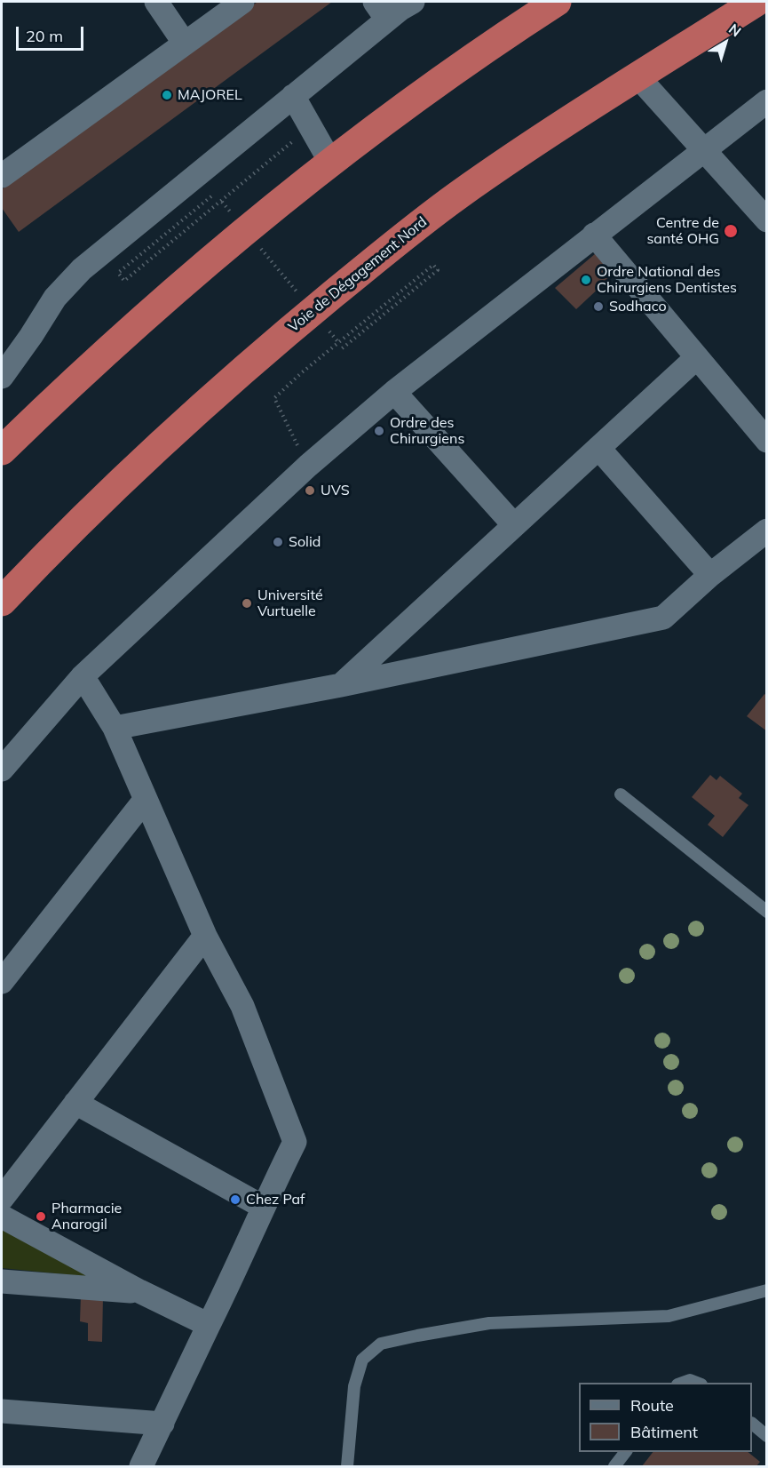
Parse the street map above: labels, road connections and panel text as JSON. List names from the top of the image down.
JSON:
{
  "streets": {
    "highway": ["Voie de Dégagement Nord"]
  },
  "places": [
    "MAJOREL",
    "Centre de santé OHG",
    "Ordre National des Chirurgiens Dentistes",
    "Sodhaco",
    "Ordre des Chirurgiens",
    "UVS",
    "Solid",
    "Université Vurtuelle",
    "Chez Paf",
    "Pharmacie Anarogil"
  ],
  "legend": ["Route", "Bâtiment"],
  "scale_bar": "20 m",
  "north": "top right"
}
